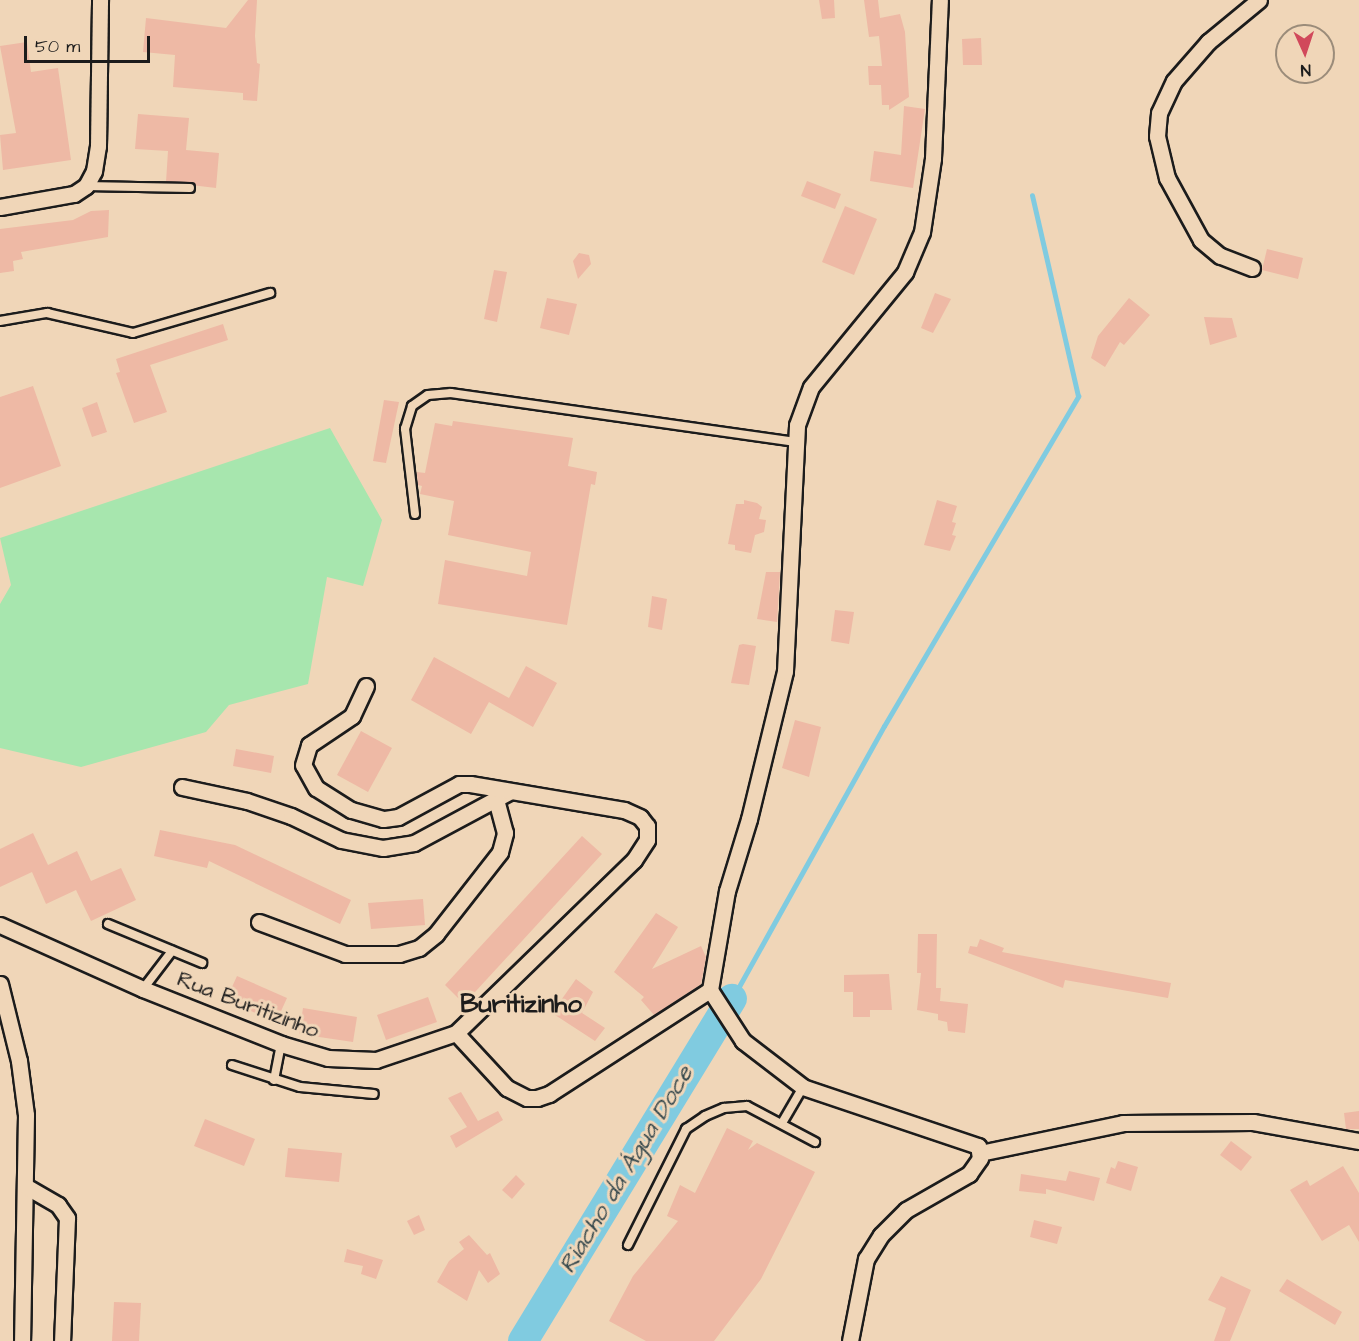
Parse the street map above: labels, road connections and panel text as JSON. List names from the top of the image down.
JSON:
{
  "streets": {
    "street": ["Rua Buritizinho"]
  },
  "districts": ["Buritizinho"],
  "water": ["Riacho da Água Doce"],
  "scale_bar": "50 m",
  "north": "bottom"
}
